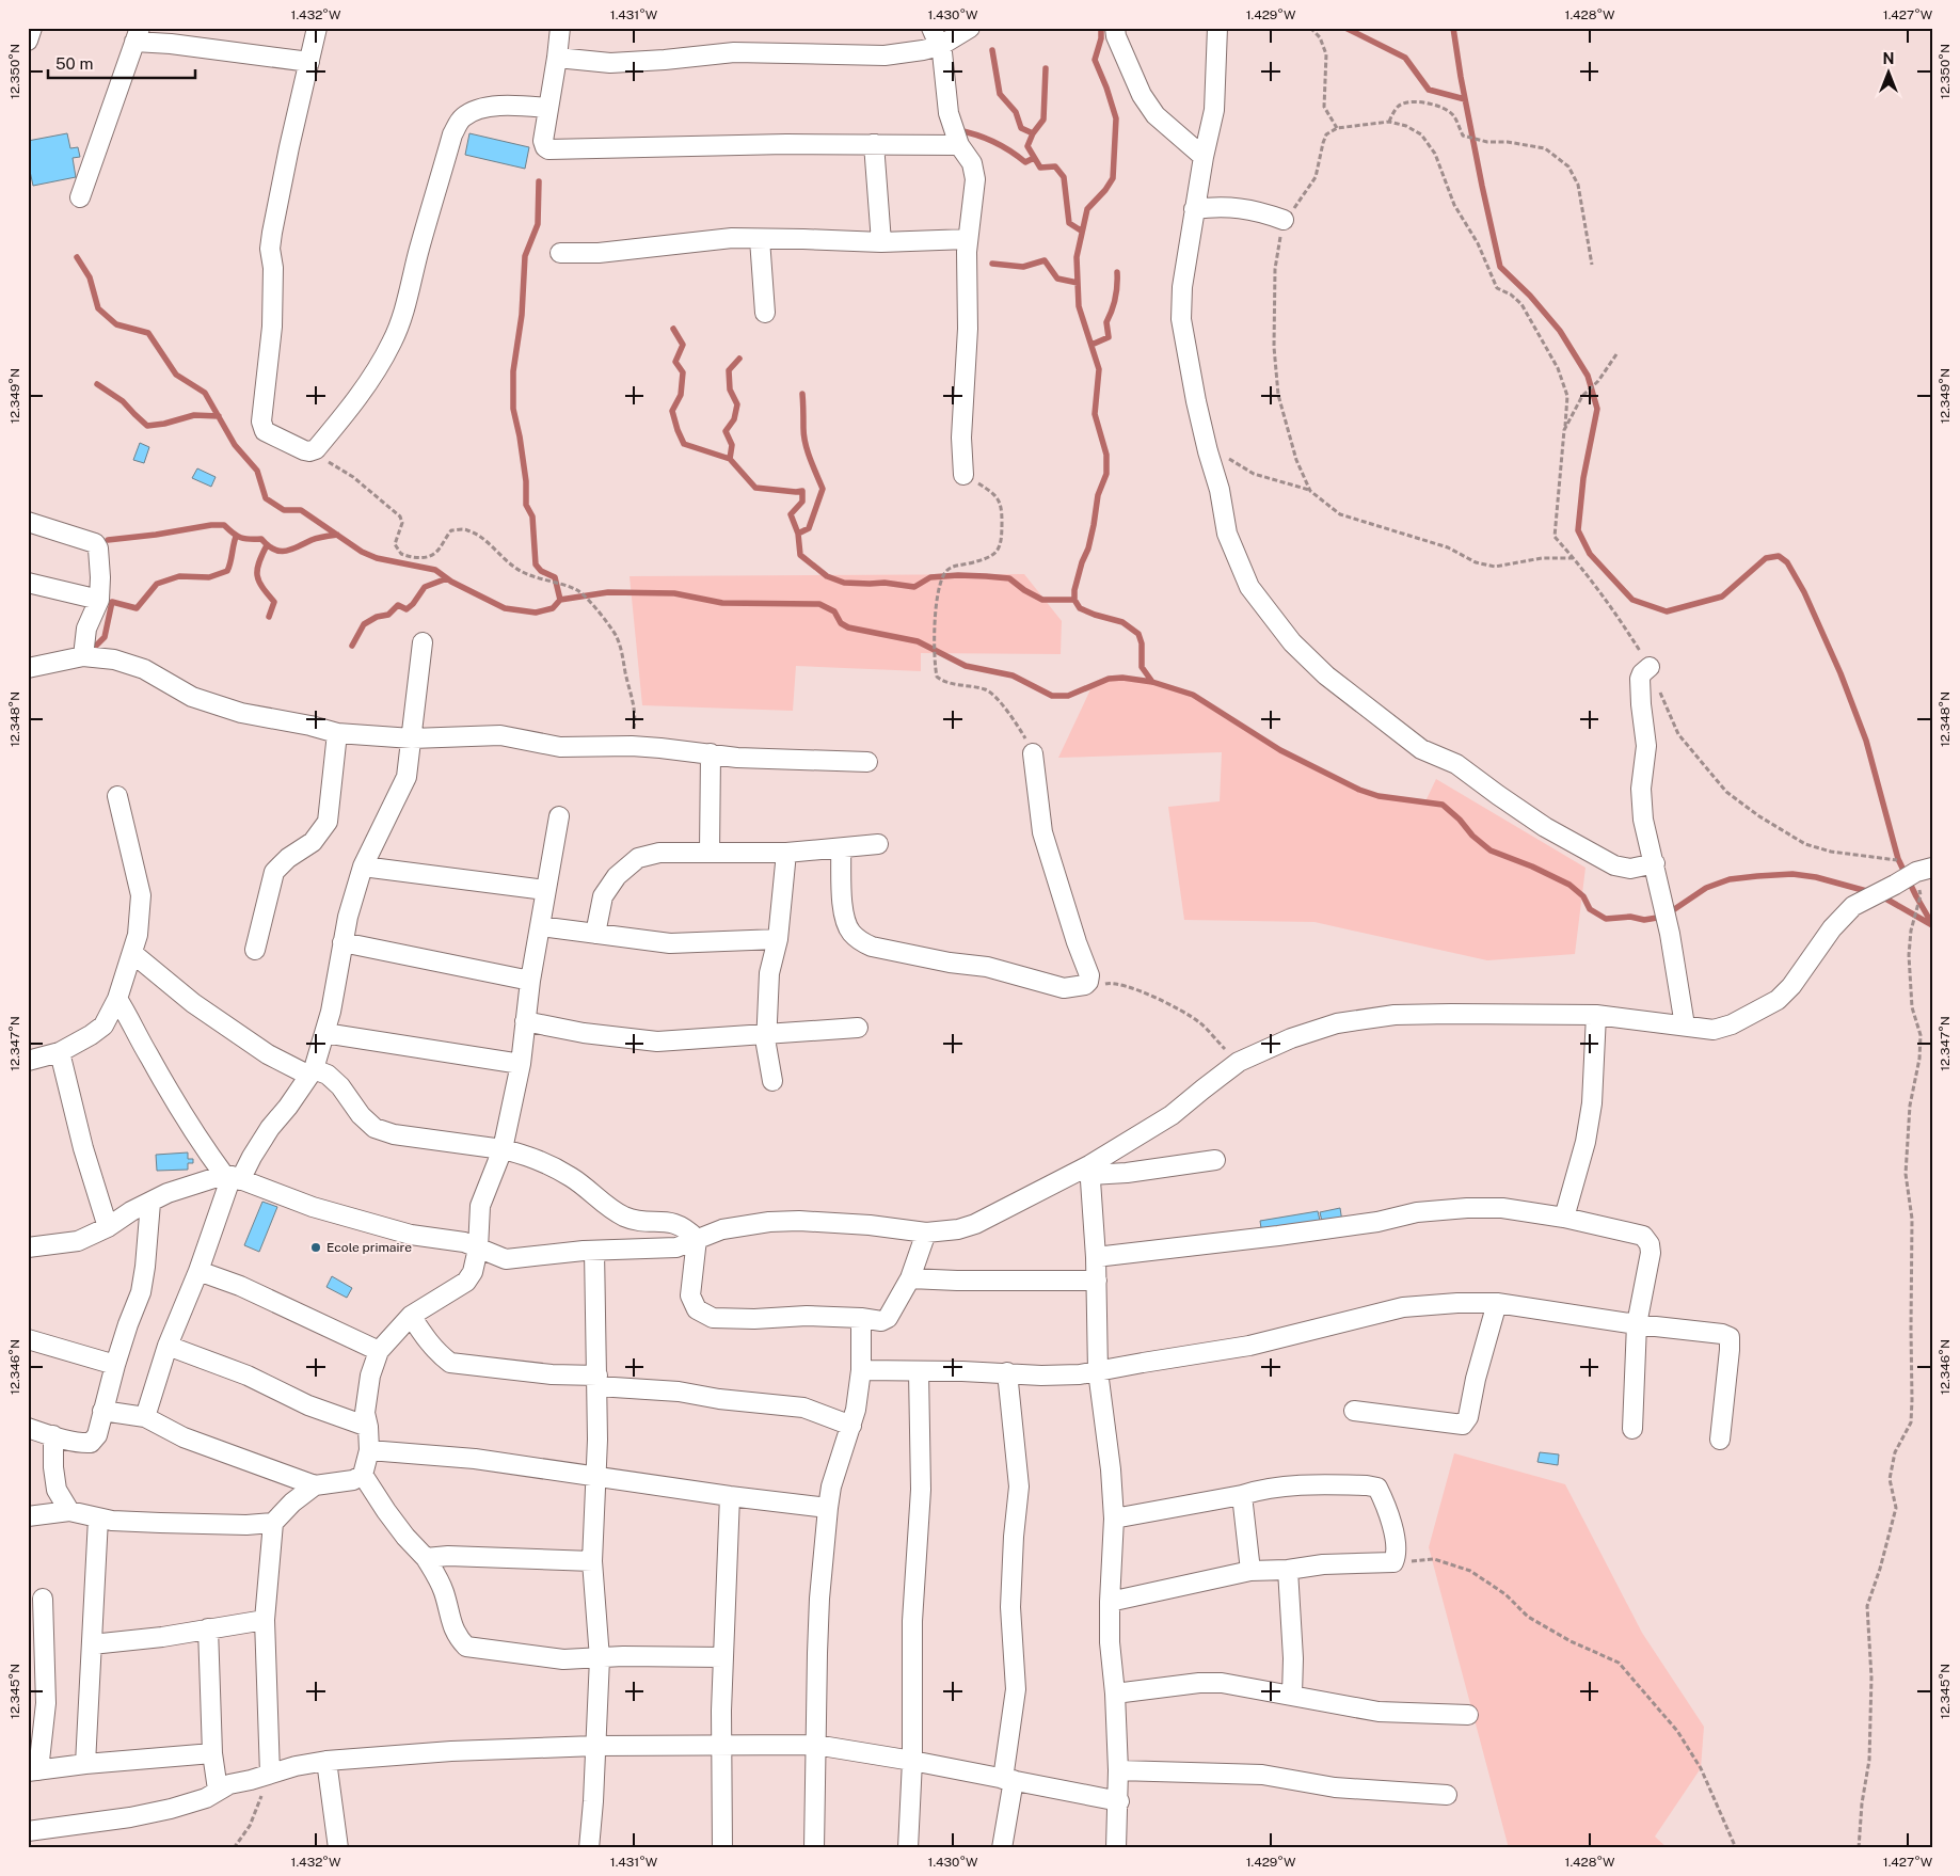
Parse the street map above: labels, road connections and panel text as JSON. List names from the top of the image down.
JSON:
{
  "places": ["Ecole primaire"],
  "scale_bar": "50 m",
  "north": "top",
  "coordinates": [
    "1.432°W",
    "1.431°W",
    "1.430°W",
    "1.429°W",
    "1.428°W",
    "1.427°W",
    "12.350°N",
    "12.349°N",
    "12.348°N",
    "12.347°N",
    "12.346°N",
    "12.345°N"
  ]
}
